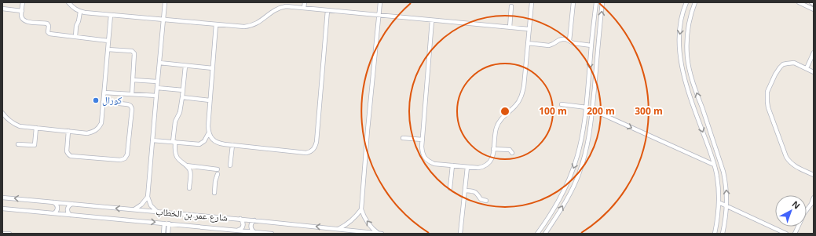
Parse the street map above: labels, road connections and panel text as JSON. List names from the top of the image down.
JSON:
{
  "streets": {
    "street": ["شارع عمر بن الخطاب"]
  },
  "places": ["كورال"],
  "north": "top right",
  "rings": ["100 m", "200 m", "300 m"]
}
